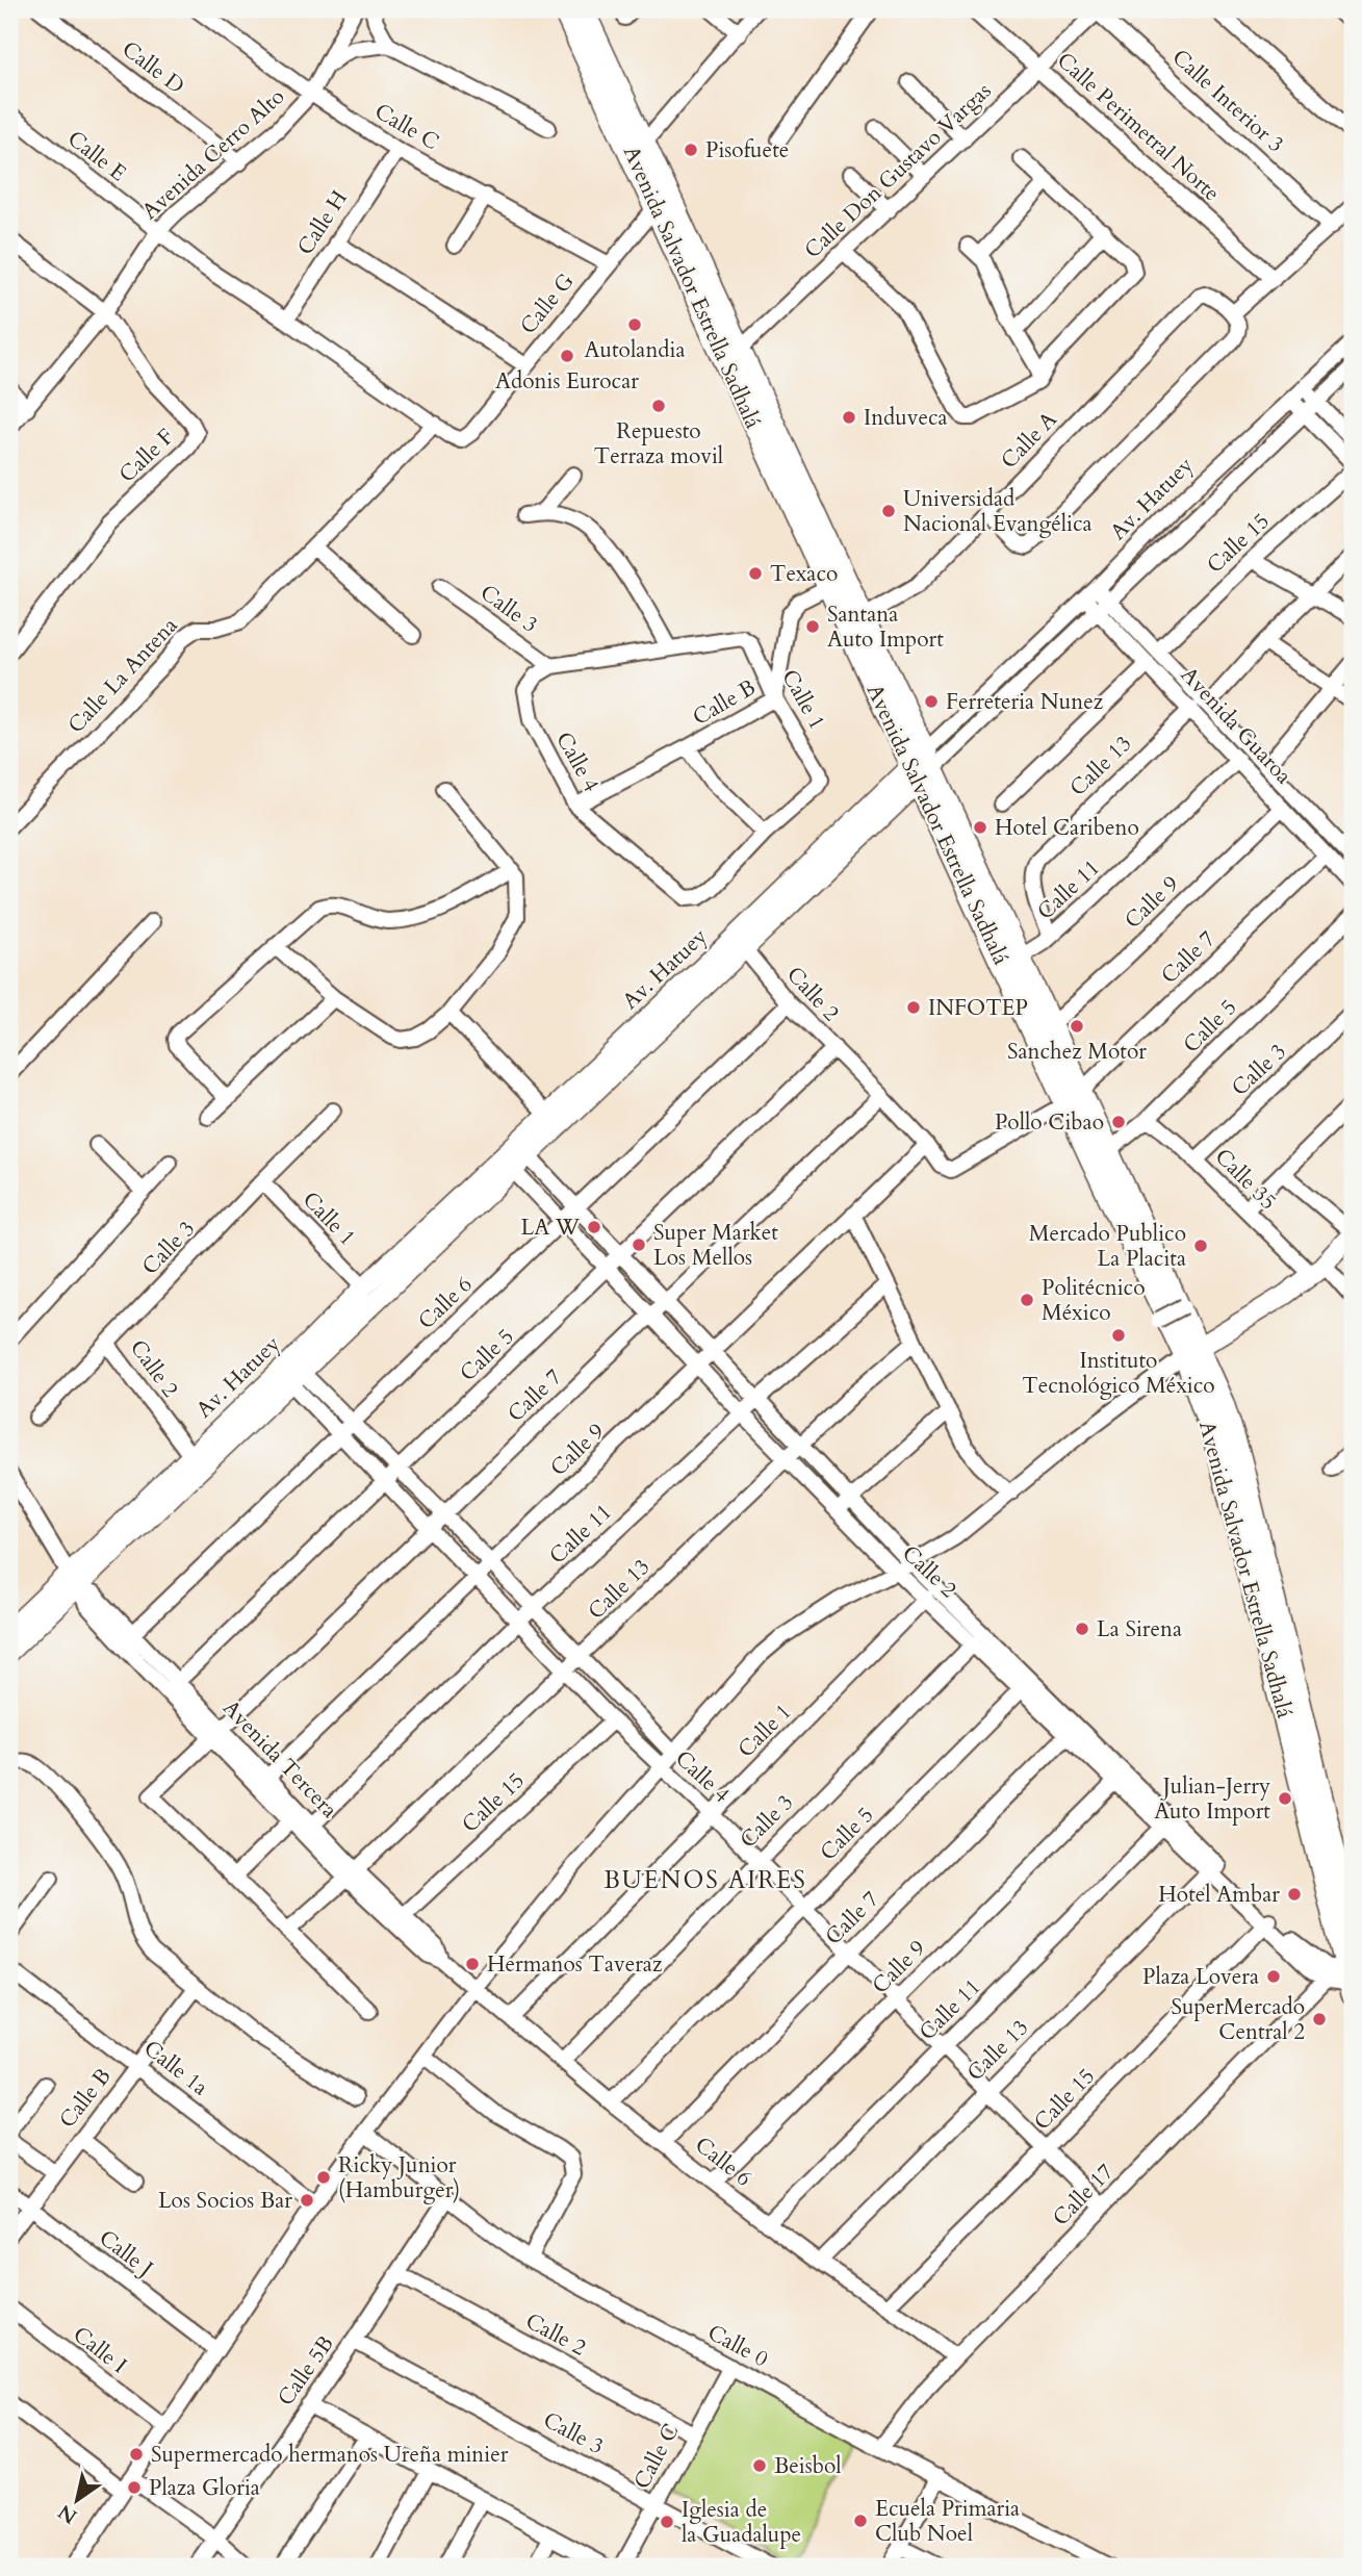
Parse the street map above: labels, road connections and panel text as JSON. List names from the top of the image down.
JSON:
{
  "streets": {
    "highway": ["Avenida Salvador Estrella Sadhalá"],
    "main road": ["Av. Hatuey"],
    "street": [
      "Calle D",
      "Calle Interior 3",
      "Calle C",
      "Calle Perimetral Norte",
      "Avenida Cerro Alto",
      "Calle E",
      "Calle Don Gustavo Vargas",
      "Calle H",
      "Calle G",
      "Calle A",
      "Calle F",
      "Calle 15",
      "Calle 3",
      "Calle La Antena",
      "Calle 1",
      "Calle B",
      "Avenida Guaroa",
      "Calle 4",
      "Calle 13",
      "Calle 11",
      "Calle 9",
      "Calle 7",
      "Calle 2",
      "Calle 5",
      "Calle 35",
      "Calle 6",
      "Avenida Tercera",
      "Calle 1a",
      "Calle 17",
      "Calle J",
      "Calle 0",
      "Calle I",
      "Calle 5B"
    ]
  },
  "crossings": [
    ["Calle D", "Avenida Cerro Alto"],
    ["Calle Interior 3", "Calle Don Gustavo Vargas"],
    ["Calle C", "Avenida Cerro Alto"],
    ["Calle C", "Calle H"],
    ["Calle C", "Calle G"],
    ["Calle C", "Calle 3"],
    ["Calle C", "Calle 2"],
    ["Calle C", "Calle 0"],
    ["Calle Perimetral Norte", "Calle Don Gustavo Vargas"],
    ["Avenida Cerro Alto", "Calle E"],
    ["Avenida Cerro Alto", "Calle F"],
    ["Calle E", "Calle H"],
    ["Calle E", "Calle G"],
    ["Calle E", "Calle La Antena"],
    ["Calle Don Gustavo Vargas", "Avenida Salvador Estrella Sadhalá"],
    ["Avenida Salvador Estrella Sadhalá", "Calle G"],
    ["Avenida Salvador Estrella Sadhalá", "Calle A"],
    ["Avenida Salvador Estrella Sadhalá", "Av. Hatuey"],
    ["Avenida Salvador Estrella Sadhalá", "Calle B"],
    ["Avenida Salvador Estrella Sadhalá", "Calle 11"],
    ["Avenida Salvador Estrella Sadhalá", "Calle 9"],
    ["Avenida Salvador Estrella Sadhalá", "Calle 7"],
    ["Avenida Salvador Estrella Sadhalá", "Calle 2"],
    ["Avenida Salvador Estrella Sadhalá", "Calle 5"],
    ["Av. Hatuey", "Calle 1"],
    ["Av. Hatuey", "Avenida Guaroa"],
    ["Av. Hatuey", "Calle 4"],
    ["Av. Hatuey", "Calle 2"],
    ["Av. Hatuey", "Avenida Tercera"],
    ["Calle 15", "Avenida Guaroa"],
    ["Calle 15", "Calle 4"],
    ["Calle 15", "Calle 2"],
    ["Calle 15", "Calle 6"],
    ["Calle 15", "Avenida Tercera"],
    ["Calle 3", "Calle 1"],
    ["Calle 3", "Calle 4"],
    ["Calle 3", "Calle 2"],
    ["Calle 3", "Calle 35"],
    ["Calle 3", "Calle 6"],
    ["Calle 3", "Calle 5B"],
    ["Calle 1", "Calle B"],
    ["Calle 1", "Calle 4"],
    ["Calle 1", "Calle 2"],
    ["Calle 1", "Calle 6"],
    ["Calle B", "Calle 4"],
    ["Calle B", "Calle 1a"],
    ["Calle B", "Calle J"],
    ["Avenida Guaroa", "Calle 13"],
    ["Avenida Guaroa", "Calle 11"],
    ["Avenida Guaroa", "Calle 9"],
    ["Avenida Guaroa", "Calle 7"],
    ["Calle 4", "Calle 13"],
    ["Calle 4", "Calle 11"],
    ["Calle 4", "Calle 9"],
    ["Calle 4", "Calle 7"],
    ["Calle 4", "Calle 5"],
    ["Calle 4", "Calle 6"],
    ["Calle 4", "Calle 17"],
    ["Calle 13", "Calle 11"],
    ["Calle 13", "Calle 2"],
    ["Calle 13", "Calle 6"],
    ["Calle 13", "Avenida Tercera"],
    ["Calle 11", "Calle 2"],
    ["Calle 11", "Calle 6"],
    ["Calle 11", "Avenida Tercera"],
    ["Calle 9", "Calle 2"],
    ["Calle 9", "Calle 6"],
    ["Calle 9", "Avenida Tercera"],
    ["Calle 7", "Calle 2"],
    ["Calle 7", "Calle 6"],
    ["Calle 7", "Avenida Tercera"],
    ["Calle 2", "Calle 5"],
    ["Calle 2", "Calle 6"],
    ["Calle 2", "Calle 17"],
    ["Calle 2", "Calle 5B"],
    ["Calle 5", "Calle 35"],
    ["Calle 5", "Calle 6"],
    ["Calle 5", "Avenida Tercera"],
    ["Calle 6", "Avenida Tercera"],
    ["Calle 6", "Calle 17"],
    ["Calle 17", "Calle 0"],
    ["Calle 0", "Calle 5B"]
  ],
  "districts": ["BUENOS AIRES"],
  "places": [
    "Pisofuete",
    "Autolandia",
    "Adonis Eurocar",
    "Repuesto Terraza movil",
    "Induveca",
    "Universidad Nacional Evangélica",
    "Texaco",
    "Santana Auto Import",
    "Ferreteria Nunez",
    "Hotel Caribeno",
    "INFOTEP",
    "Sanchez Motor",
    "Pollo Cibao",
    "LA W",
    "Super Market Los Mellos",
    "Mercado Publico La Placita",
    "Politécnico México",
    "Instituto Tecnológico México",
    "La Sirena",
    "Julian-Jerry Auto Import",
    "Hotel Ambar",
    "Hermanos Taveraz",
    "Plaza Lovera",
    "SuperMercado Central 2",
    "Ricky Junior (Hamburger)",
    "Los Socios Bar",
    "Supermercado hermanos Ureña minier",
    "Beisbol",
    "Plaza Gloria",
    "Ecuela Primaria Club Noel",
    "Iglesia de la Guadalupe"
  ],
  "north": "bottom left"
}
